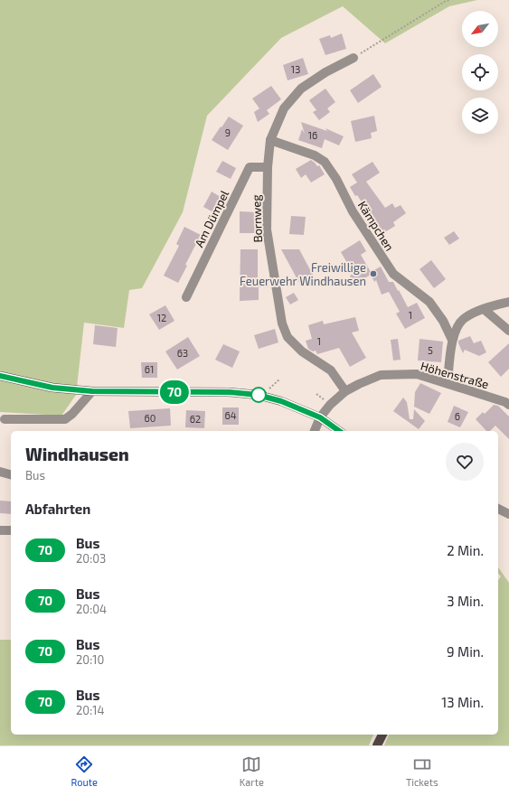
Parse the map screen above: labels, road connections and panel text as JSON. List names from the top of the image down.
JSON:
{
  "streets": {
    "street": [
      "Am Dümpel",
      "Bornweg",
      "Kämpchen",
      "Höhenstraße"
    ]
  },
  "crossings": [
    ["Am Dümpel", "Bornweg"],
    ["Bornweg", "Kämpchen"],
    ["Bornweg", "Höhenstraße"]
  ],
  "places": ["Freiwillige Feuerwehr Windhausen"],
  "lines": ["bus line 70"],
  "house_numbers": [
    "13",
    "9",
    "16",
    "1",
    "12",
    "1",
    "5",
    "63",
    "61",
    "64",
    "6",
    "60",
    "62"
  ],
  "north": "bottom left",
  "page": {
    "on_map": "70",
    "heading": [
      ["Windhausen", "Bus"],
      "Abfahrten"
    ],
    "list": [
      {
        "mark": "70",
        "name": "Bus",
        "note": "20:03",
        "value": "2 Min."
      },
      {
        "mark": "70",
        "name": "Bus",
        "note": "20:04",
        "value": "3 Min."
      },
      {
        "mark": "70",
        "name": "Bus",
        "note": "20:10",
        "value": "9 Min."
      },
      {
        "mark": "70",
        "name": "Bus",
        "note": "20:14",
        "value": "13 Min."
      }
    ],
    "tabs": ["Route", "Karte", "Tickets"]
  }
}
